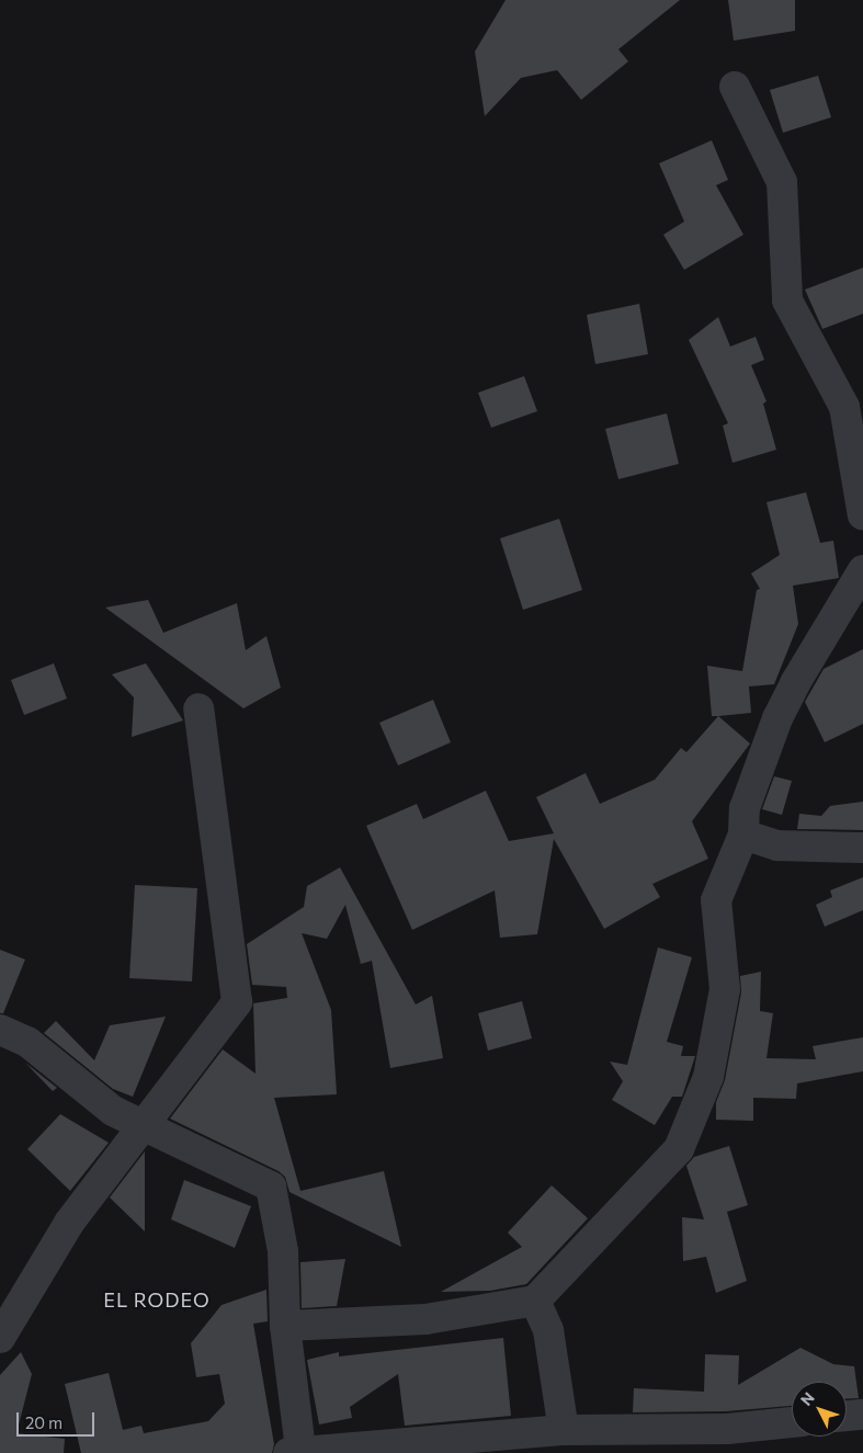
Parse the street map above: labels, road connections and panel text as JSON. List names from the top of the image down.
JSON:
{
  "districts": ["EL RODEO"],
  "scale_bar": "20 m",
  "north": "top left"
}
